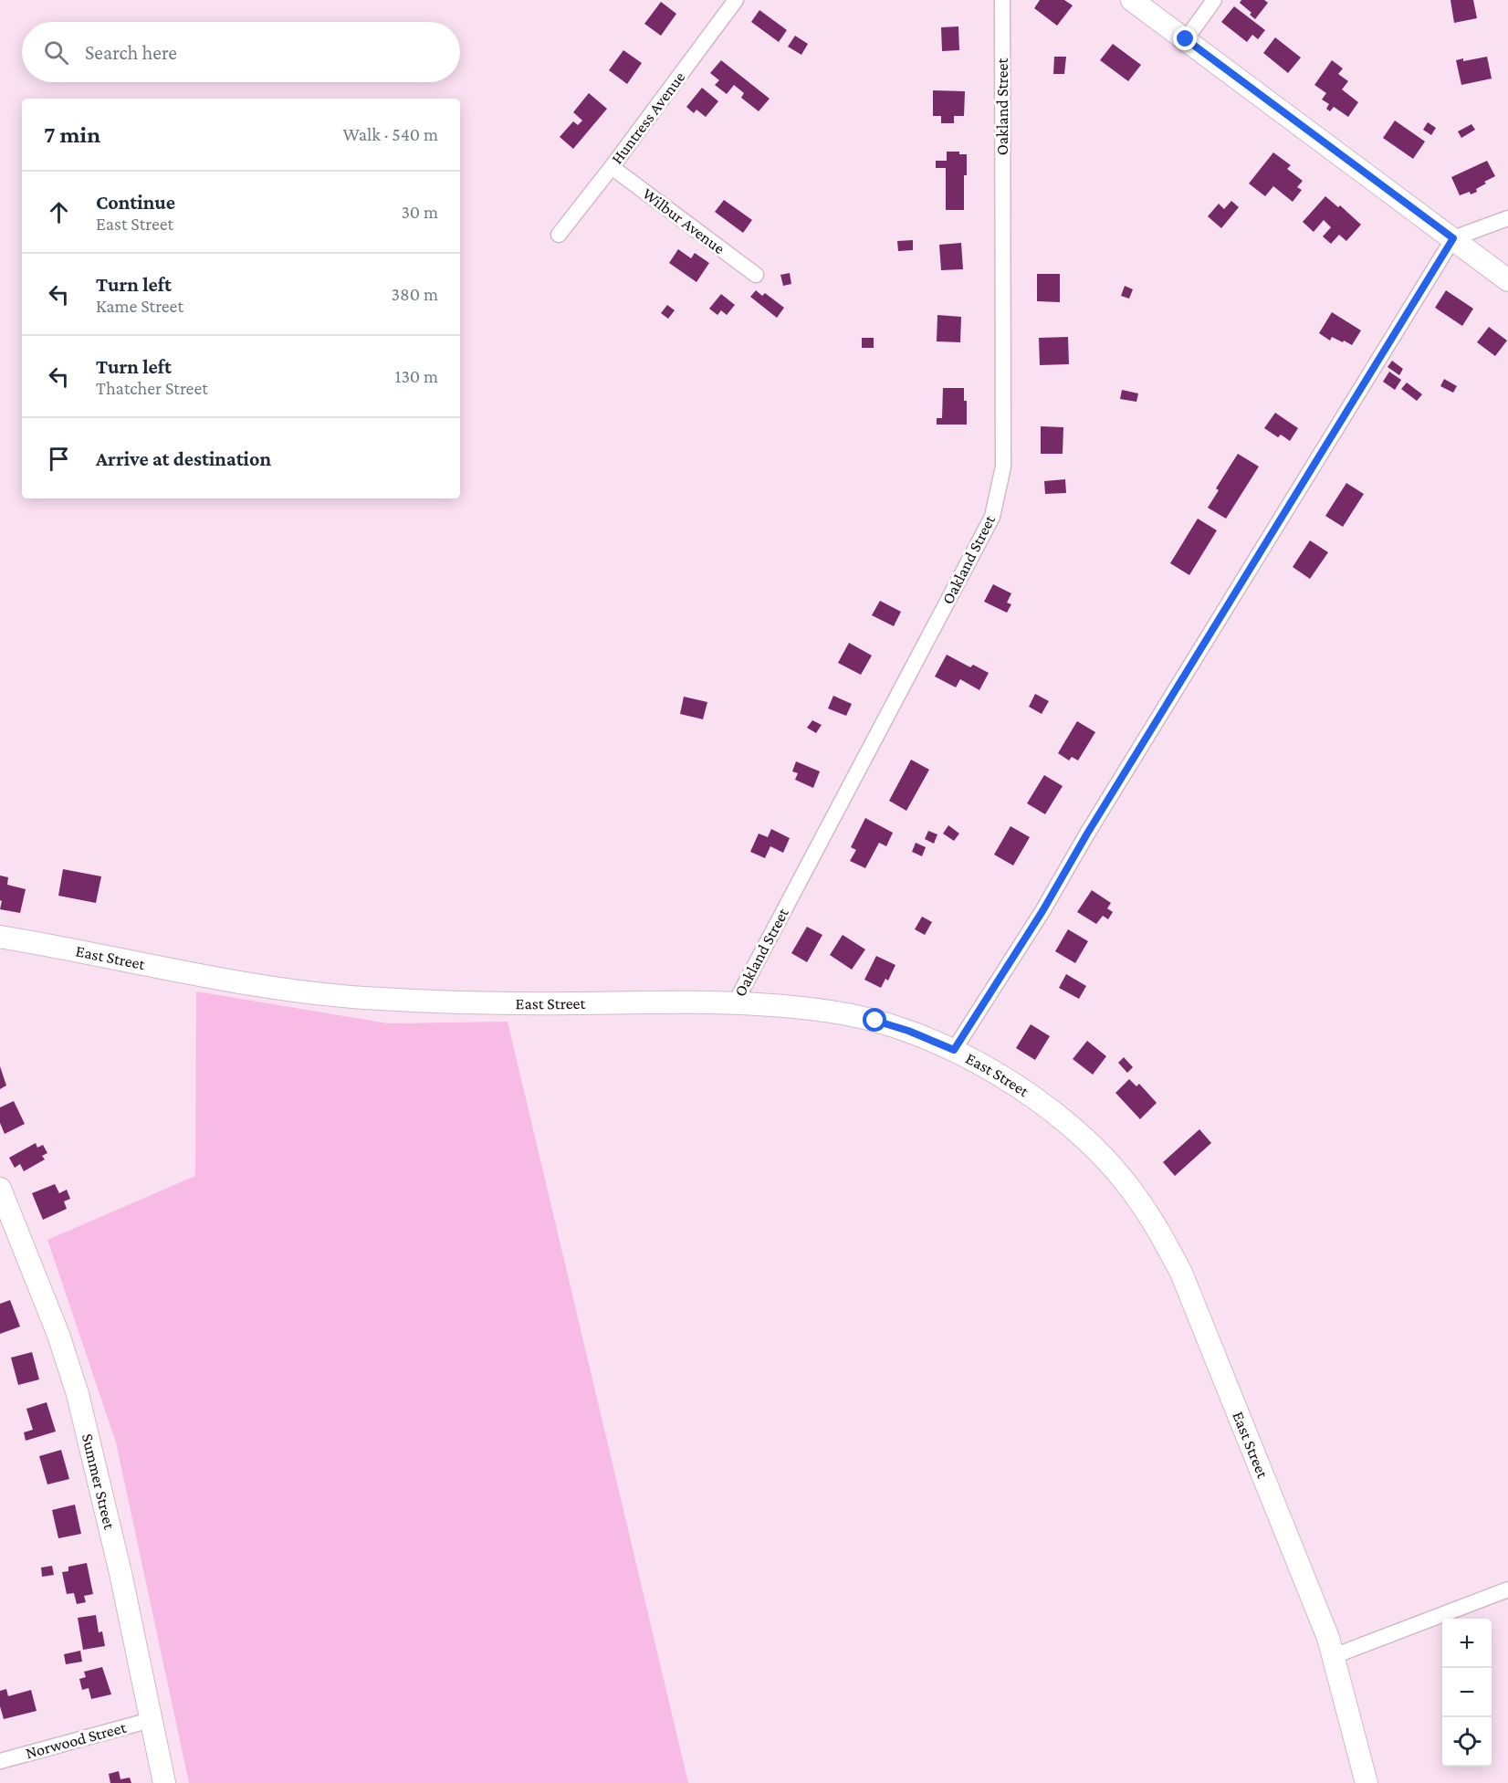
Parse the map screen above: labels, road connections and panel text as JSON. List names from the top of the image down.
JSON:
{
  "streets": {
    "street": [
      "Oakland Street",
      "Huntress Avenue",
      "Wilbur Avenue",
      "East Street",
      "Summer Street",
      "Norwood Street"
    ]
  },
  "crossings": [
    ["Oakland Street", "East Street"],
    ["Huntress Avenue", "Wilbur Avenue"],
    ["Summer Street", "Norwood Street"]
  ],
  "page": {
    "search": "Search here",
    "heading": ["7 min", "Walk · 540 m"],
    "list": [
      ["Continue", "East Street", "30 m"],
      ["Turn left", "Kame Street", "380 m"],
      ["Turn left", "Thatcher Street", "130 m"],
      "Arrive at destination"
    ],
    "map_buttons": ["+", "−"]
  }
}
